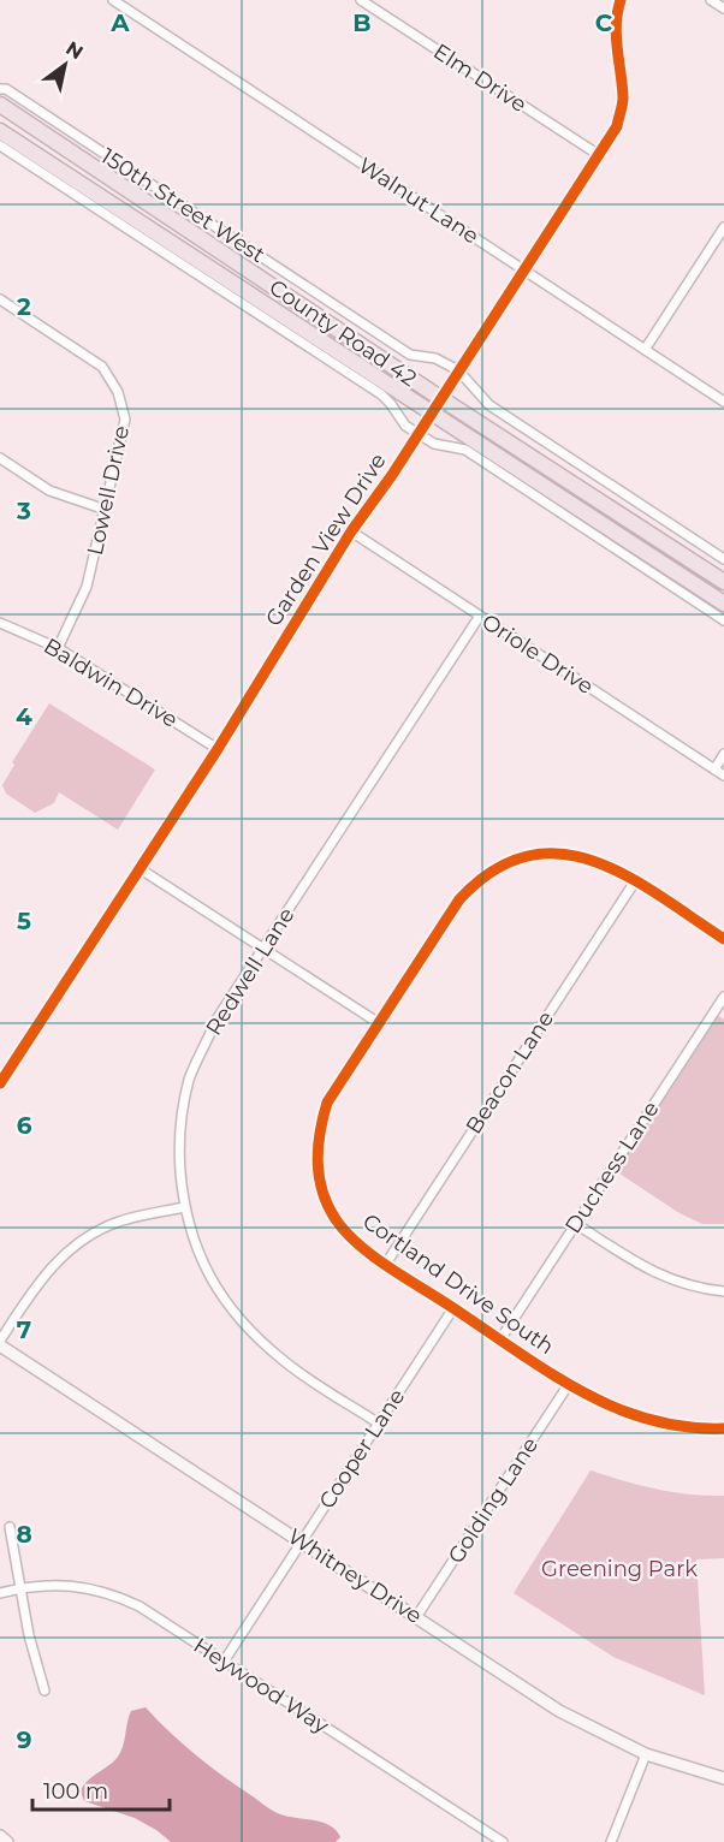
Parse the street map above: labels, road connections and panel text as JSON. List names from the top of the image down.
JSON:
{
  "streets": {
    "highway": ["County Road 42"],
    "street": [
      "Elm Drive",
      "Walnut Lane",
      "150th Street West",
      "Lowell Drive",
      "Garden View Drive",
      "Oriole Drive",
      "Baldwin Drive",
      "Redwell Lane",
      "Beacon Lane",
      "Duchess Lane",
      "Cortland Drive South",
      "Cooper Lane",
      "Golding Lane",
      "Whitney Drive",
      "Heywood Way"
    ]
  },
  "crossings": [
    ["Elm Drive", "Garden View Drive"],
    ["Walnut Lane", "Garden View Drive"],
    ["150th Street West", "Garden View Drive"],
    ["County Road 42", "Garden View Drive"],
    ["Lowell Drive", "Baldwin Drive"],
    ["Garden View Drive", "Oriole Drive"],
    ["Garden View Drive", "Baldwin Drive"],
    ["Oriole Drive", "Redwell Lane"],
    ["Redwell Lane", "Cooper Lane"],
    ["Beacon Lane", "Cortland Drive South"],
    ["Duchess Lane", "Cortland Drive South"],
    ["Cortland Drive South", "Cooper Lane"],
    ["Cortland Drive South", "Golding Lane"],
    ["Cooper Lane", "Whitney Drive"],
    ["Cooper Lane", "Heywood Way"],
    ["Golding Lane", "Whitney Drive"]
  ],
  "parks": ["Greening Park"],
  "scale_bar": "100 m",
  "north": "top right",
  "grid": {
    "columns": ["A", "B", "C"],
    "rows": [
      "2",
      "3",
      "4",
      "5",
      "6",
      "7",
      "8",
      "9"
    ]
  }
}
